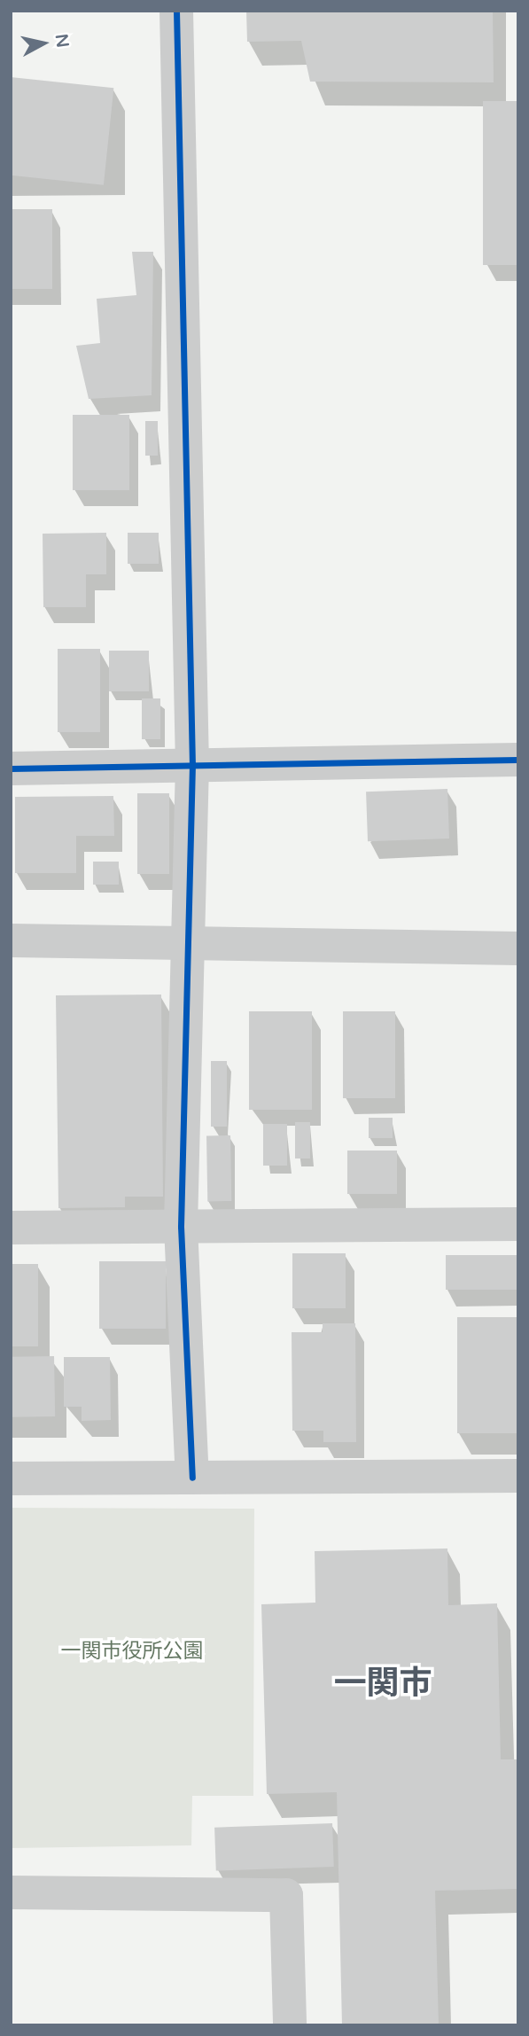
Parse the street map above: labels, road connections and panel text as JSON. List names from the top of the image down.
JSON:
{
  "districts": ["一関市"],
  "parks": ["一関市役所公園"],
  "north": "right"
}
